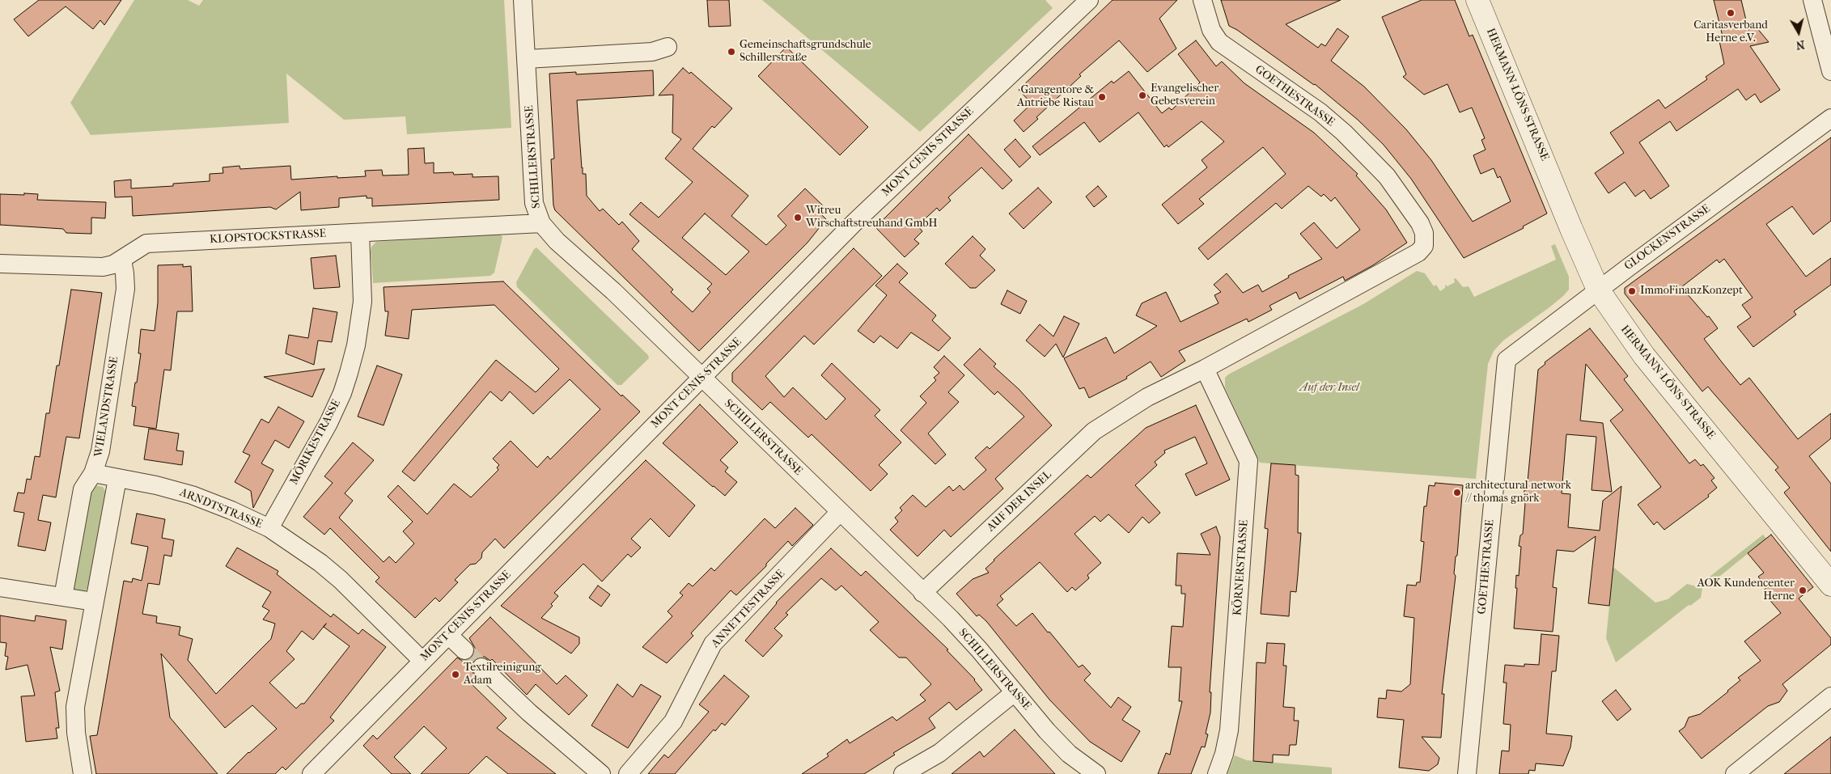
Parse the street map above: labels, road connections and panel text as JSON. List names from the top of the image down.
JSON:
{
  "streets": {
    "street": [
      "HERMANN-LÖNS-STRASSE",
      "GOETHESTRASSE",
      "MONT-CENIS-STRASSE",
      "SCHILLERSTRASSE",
      "KLOPSTOCKSTRASSE",
      "GLOCKENSTRASSE",
      "WIELANDSTRASSE",
      "MÖRIKESTRASSE",
      "AUF DER INSEL",
      "ARNDTSTRASSE",
      "KÖRNERSTRASSE",
      "ANNETTESTRASSE"
    ]
  },
  "crossings": [
    ["HERMANN-LÖNS-STRASSE", "GLOCKENSTRASSE"],
    ["GOETHESTRASSE", "GLOCKENSTRASSE"],
    ["GOETHESTRASSE", "AUF DER INSEL"],
    ["MONT-CENIS-STRASSE", "SCHILLERSTRASSE"],
    ["MONT-CENIS-STRASSE", "ARNDTSTRASSE"],
    ["SCHILLERSTRASSE", "KLOPSTOCKSTRASSE"],
    ["SCHILLERSTRASSE", "AUF DER INSEL"],
    ["SCHILLERSTRASSE", "ANNETTESTRASSE"],
    ["KLOPSTOCKSTRASSE", "WIELANDSTRASSE"],
    ["KLOPSTOCKSTRASSE", "MÖRIKESTRASSE"],
    ["WIELANDSTRASSE", "ARNDTSTRASSE"],
    ["MÖRIKESTRASSE", "ARNDTSTRASSE"],
    ["AUF DER INSEL", "KÖRNERSTRASSE"]
  ],
  "parks": ["Auf der Insel"],
  "places": [
    "Caritasverband Herne e.V.",
    "Gemeinschaftsgrundschule Schillerstraße",
    "Evangelischer Gebetsverein",
    "Garagentore & Antriebe Ristau",
    "Witreu Wirschaftstreuhand GmbH",
    "ImmoFinanzKonzept",
    "architectural network // thomas gnörk",
    "AOK Kundencenter Herne",
    "Textilreinigung Adam"
  ],
  "north": "bottom"
}
